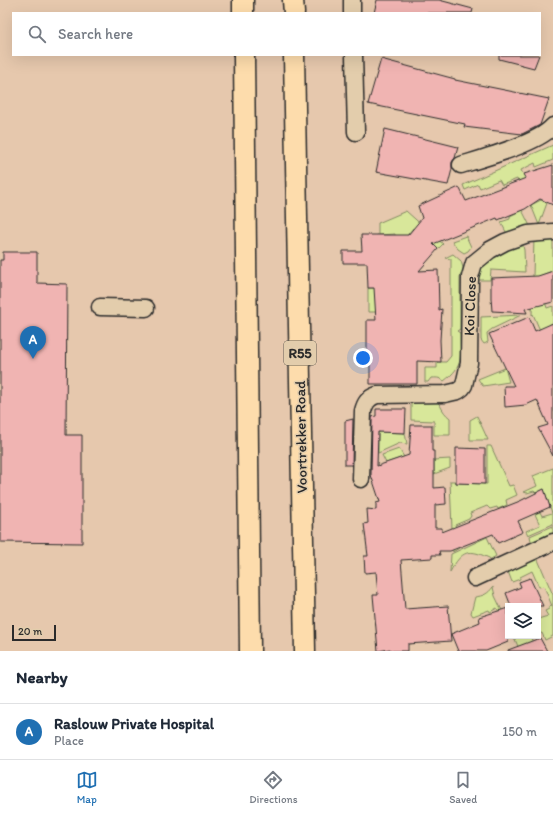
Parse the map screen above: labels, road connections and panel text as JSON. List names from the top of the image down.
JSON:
{
  "streets": {
    "main road": ["R55", "Voortrekker Road"],
    "street": ["Koi Close"]
  },
  "scale_bar": "20 m",
  "page": {
    "search": "Search here",
    "pins": "A",
    "scale": "20 m",
    "heading": "Nearby",
    "list": [
      {
        "mark": "A",
        "name": "Raslouw Private Hospital",
        "note": "Place",
        "value": "150 m"
      }
    ],
    "nav": ["Map", "Directions", "Saved"]
  }
}
